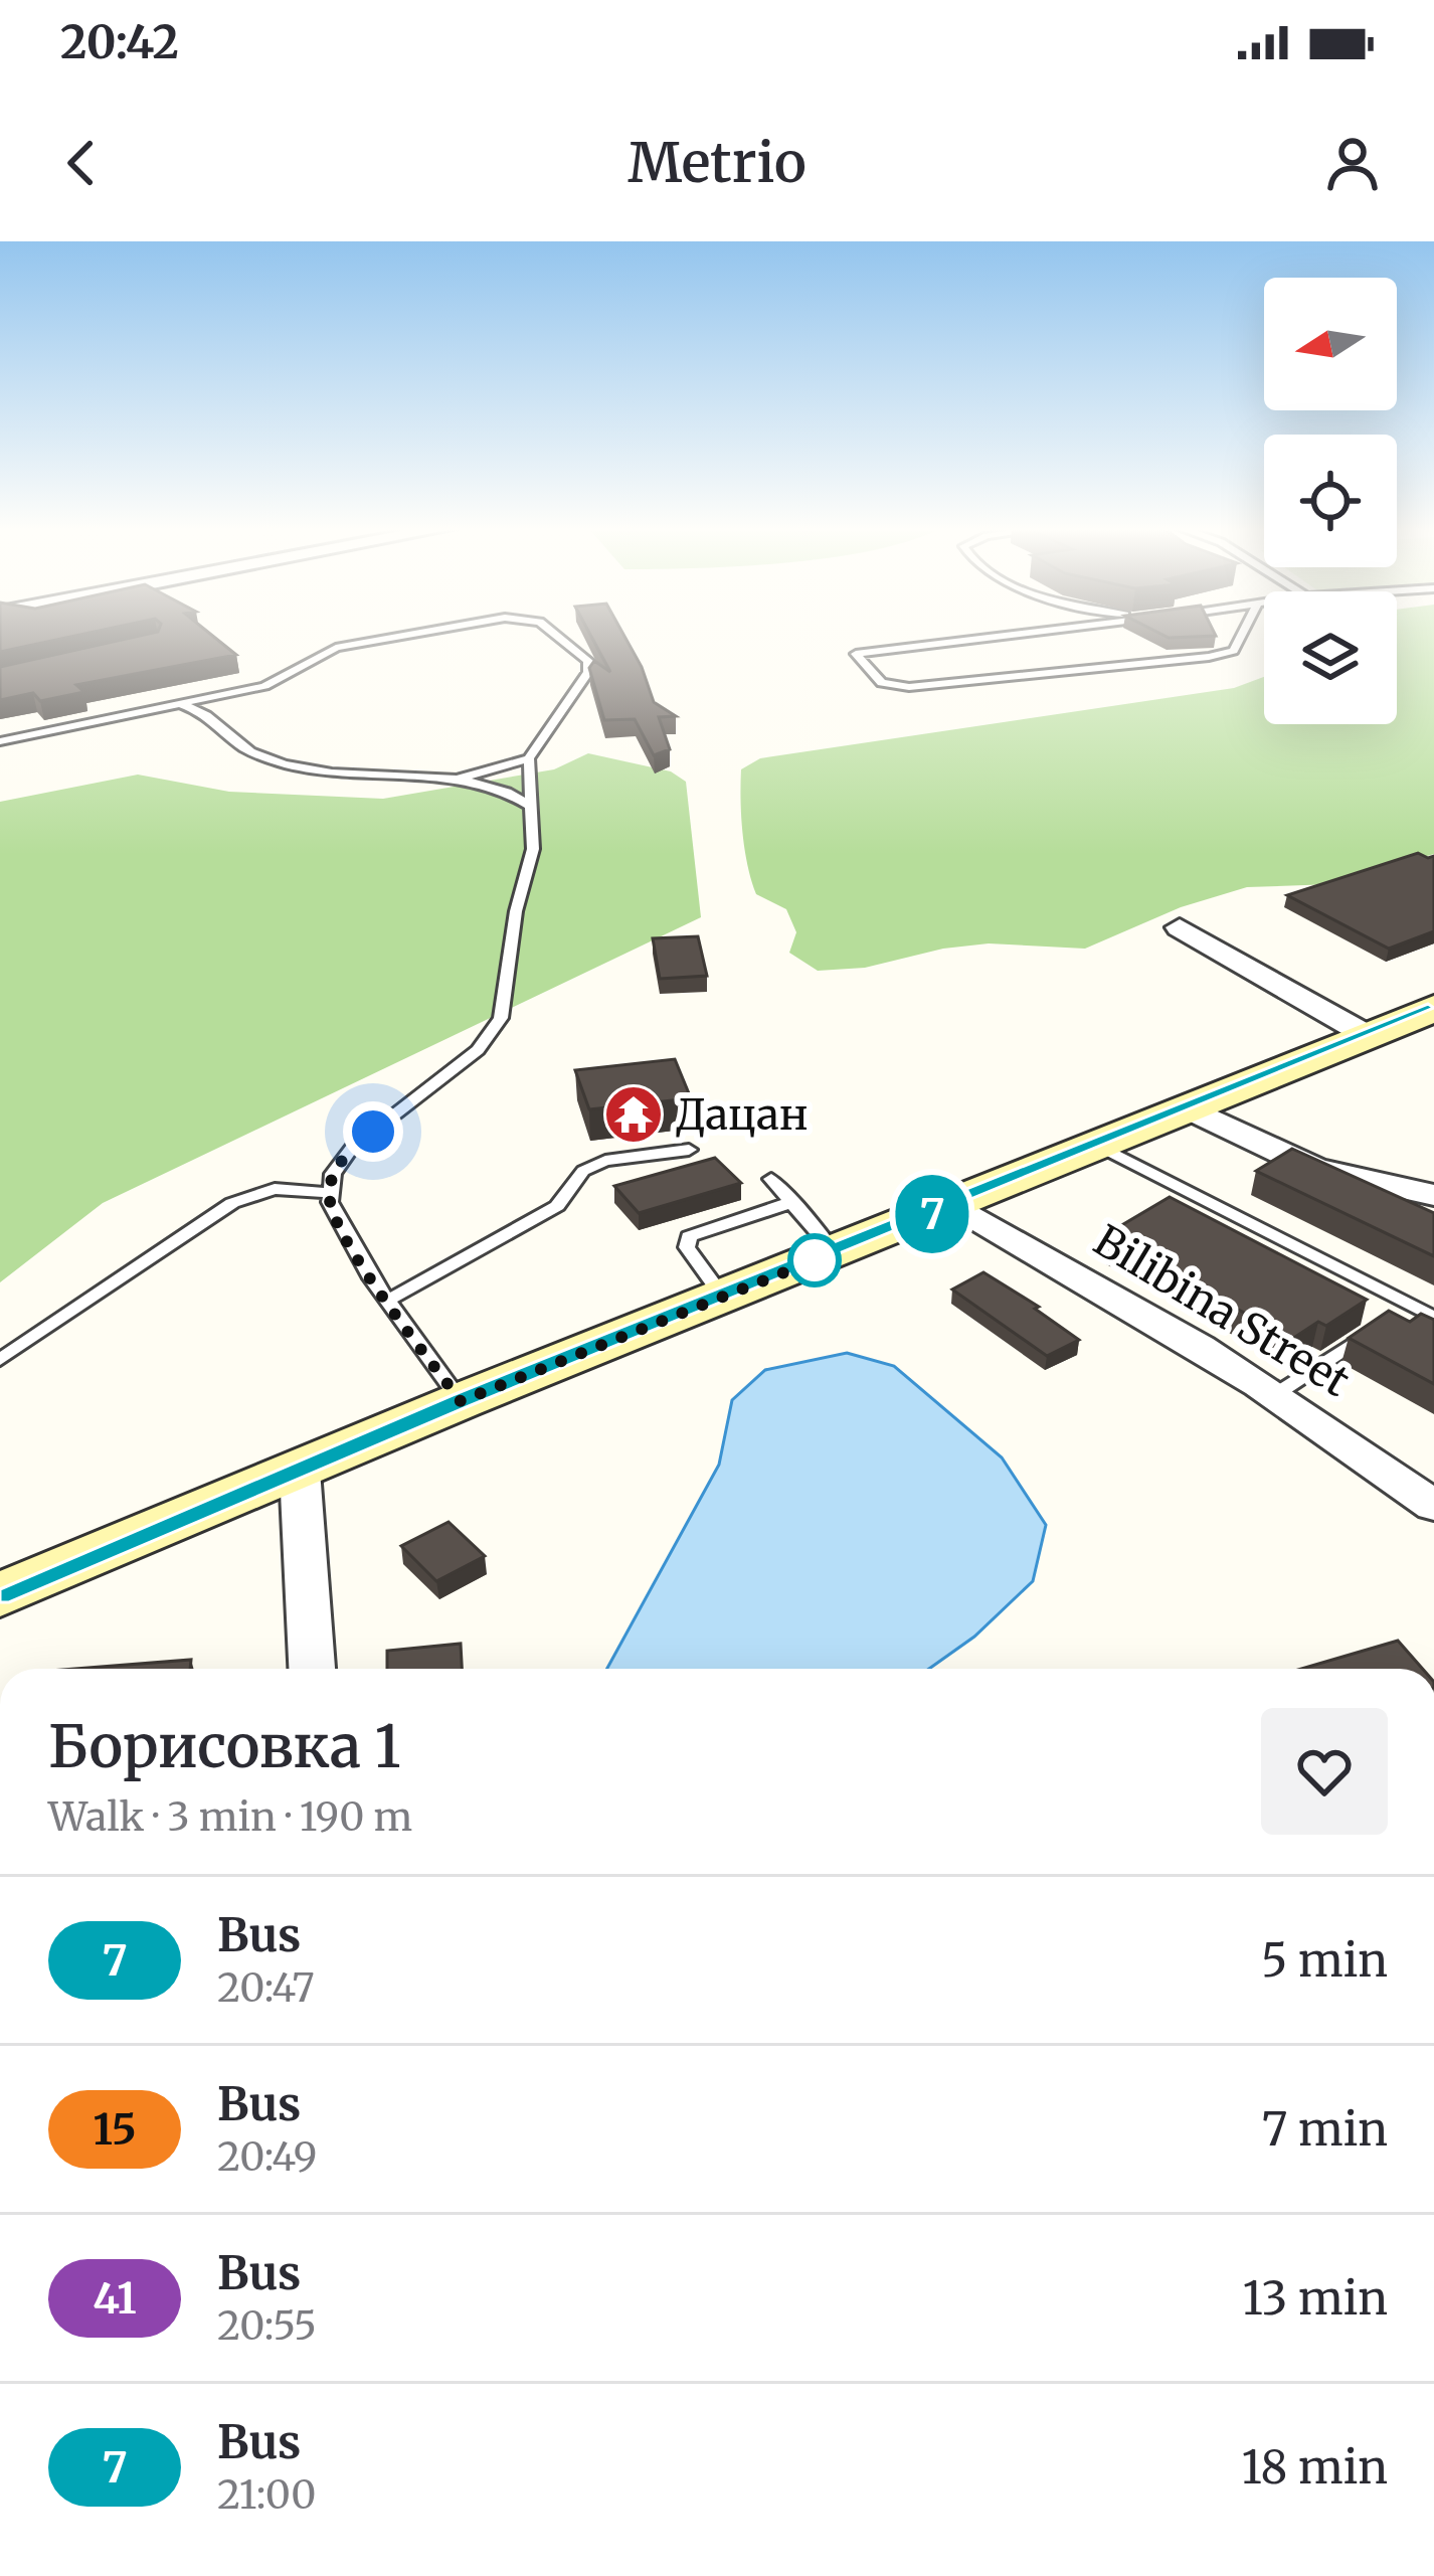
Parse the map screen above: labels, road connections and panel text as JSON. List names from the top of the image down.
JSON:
{
  "streets": {
    "street": ["Bilibina Street"]
  },
  "places": {
    "temple": ["Дацан"]
  },
  "lines": ["bus line 7"],
  "north": "left",
  "page": {
    "status": "20:42",
    "header": "Metrio",
    "on_map": "7",
    "heading": ["Борисовка 1", "Walk · 3 min · 190 m"],
    "list": [
      {
        "mark": "7",
        "name": "Bus",
        "note": "20:47",
        "value": "5 min"
      },
      {
        "mark": "15",
        "name": "Bus",
        "note": "20:49",
        "value": "7 min"
      },
      {
        "mark": "41",
        "name": "Bus",
        "note": "20:55",
        "value": "13 min"
      },
      {
        "mark": "7",
        "name": "Bus",
        "note": "21:00",
        "value": "18 min"
      }
    ]
  }
}
